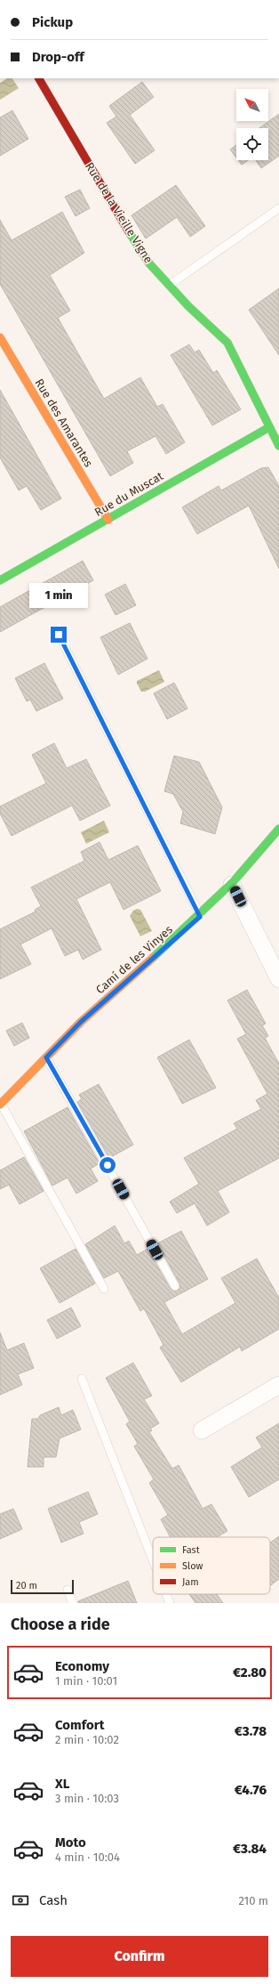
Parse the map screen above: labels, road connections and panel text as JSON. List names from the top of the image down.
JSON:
{
  "streets": {
    "street": [
      "Rue de la Vieille Vigne",
      "Rue des Amarantes",
      "Rue du Muscat",
      "Camí de les Vinyes"
    ]
  },
  "crossings": [
    ["Rue de la Vieille Vigne", "Rue du Muscat"],
    ["Rue des Amarantes", "Rue du Muscat"]
  ],
  "legend": ["Fast", "Slow", "Jam"],
  "scale_bar": "20 m",
  "north": "top left",
  "page": {
    "banner": ["Pickup", "Drop-off"],
    "bubble": "1 min",
    "scale": "20 m",
    "heading": "Choose a ride",
    "list": [
      {
        "name": "Economy",
        "note": "1 min · 10:01",
        "value": "€2.80"
      },
      {
        "name": "Comfort",
        "note": "2 min · 10:02",
        "value": "€3.78"
      },
      {
        "name": "XL",
        "note": "3 min · 10:03",
        "value": "€4.76"
      },
      {
        "name": "Moto",
        "note": "4 min · 10:04",
        "value": "€3.84"
      }
    ],
    "pay": ["Cash", "210 m"],
    "buttons": "Confirm"
  }
}
